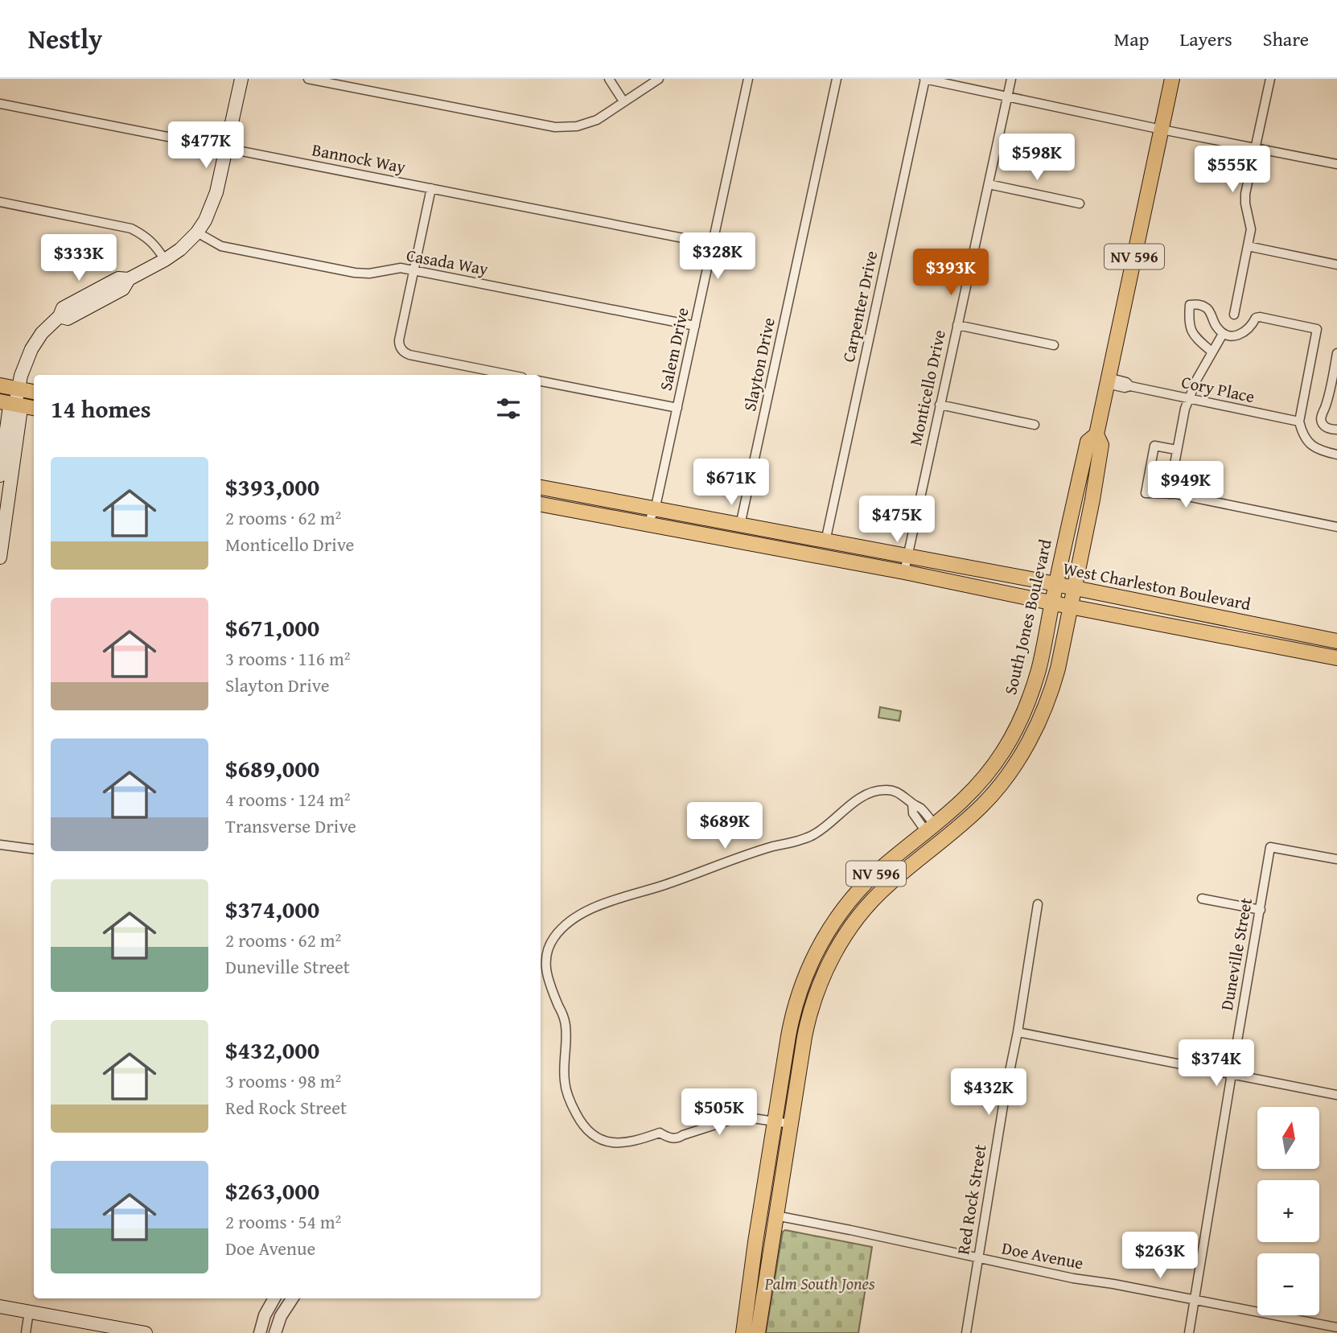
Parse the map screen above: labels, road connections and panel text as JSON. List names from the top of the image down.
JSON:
{
  "streets": {
    "main road": ["NV 596", "West Charleston Boulevard", "South Jones Boulevard"],
    "street": [
      "Bannock Way",
      "Casada Way",
      "Carpenter Drive",
      "Salem Drive",
      "Slayton Drive",
      "Monticello Drive",
      "Cory Place",
      "Duneville Street",
      "Red Rock Street",
      "Doe Avenue"
    ]
  },
  "crossings": [
    ["Bannock Way", "Salem Drive"],
    ["Casada Way", "Salem Drive"],
    ["Carpenter Drive", "West Charleston Boulevard"],
    ["Salem Drive", "West Charleston Boulevard"],
    ["Slayton Drive", "West Charleston Boulevard"],
    ["Monticello Drive", "West Charleston Boulevard"],
    ["Cory Place", "South Jones Boulevard"],
    ["West Charleston Boulevard", "South Jones Boulevard"],
    ["South Jones Boulevard", "Doe Avenue"],
    ["Duneville Street", "Doe Avenue"],
    ["Red Rock Street", "Doe Avenue"]
  ],
  "parks": ["Palm South Jones"],
  "north": "top",
  "page": {
    "header": "Nestly",
    "nav": ["Map", "Layers", "Share"],
    "price": [
      "$477K",
      "$598K",
      "$555K",
      "$328K",
      "$333K",
      "$393K",
      "$671K",
      "$949K",
      "$475K",
      "$689K",
      "$374K",
      "$432K",
      "$505K",
      "$263K"
    ],
    "heading": "14 homes",
    "list": [
      {
        "name": "$393,000",
        "note": "2 rooms · 62 m² · Monticello Drive"
      },
      {
        "name": "$671,000",
        "note": "3 rooms · 116 m² · Slayton Drive"
      },
      {
        "name": "$689,000",
        "note": "4 rooms · 124 m² · Transverse Drive"
      },
      {
        "name": "$374,000",
        "note": "2 rooms · 62 m² · Duneville Street"
      },
      {
        "name": "$432,000",
        "note": "3 rooms · 98 m² · Red Rock Street"
      },
      {
        "name": "$263,000",
        "note": "2 rooms · 54 m² · Doe Avenue"
      }
    ],
    "map_buttons": ["+", "−"]
  }
}
